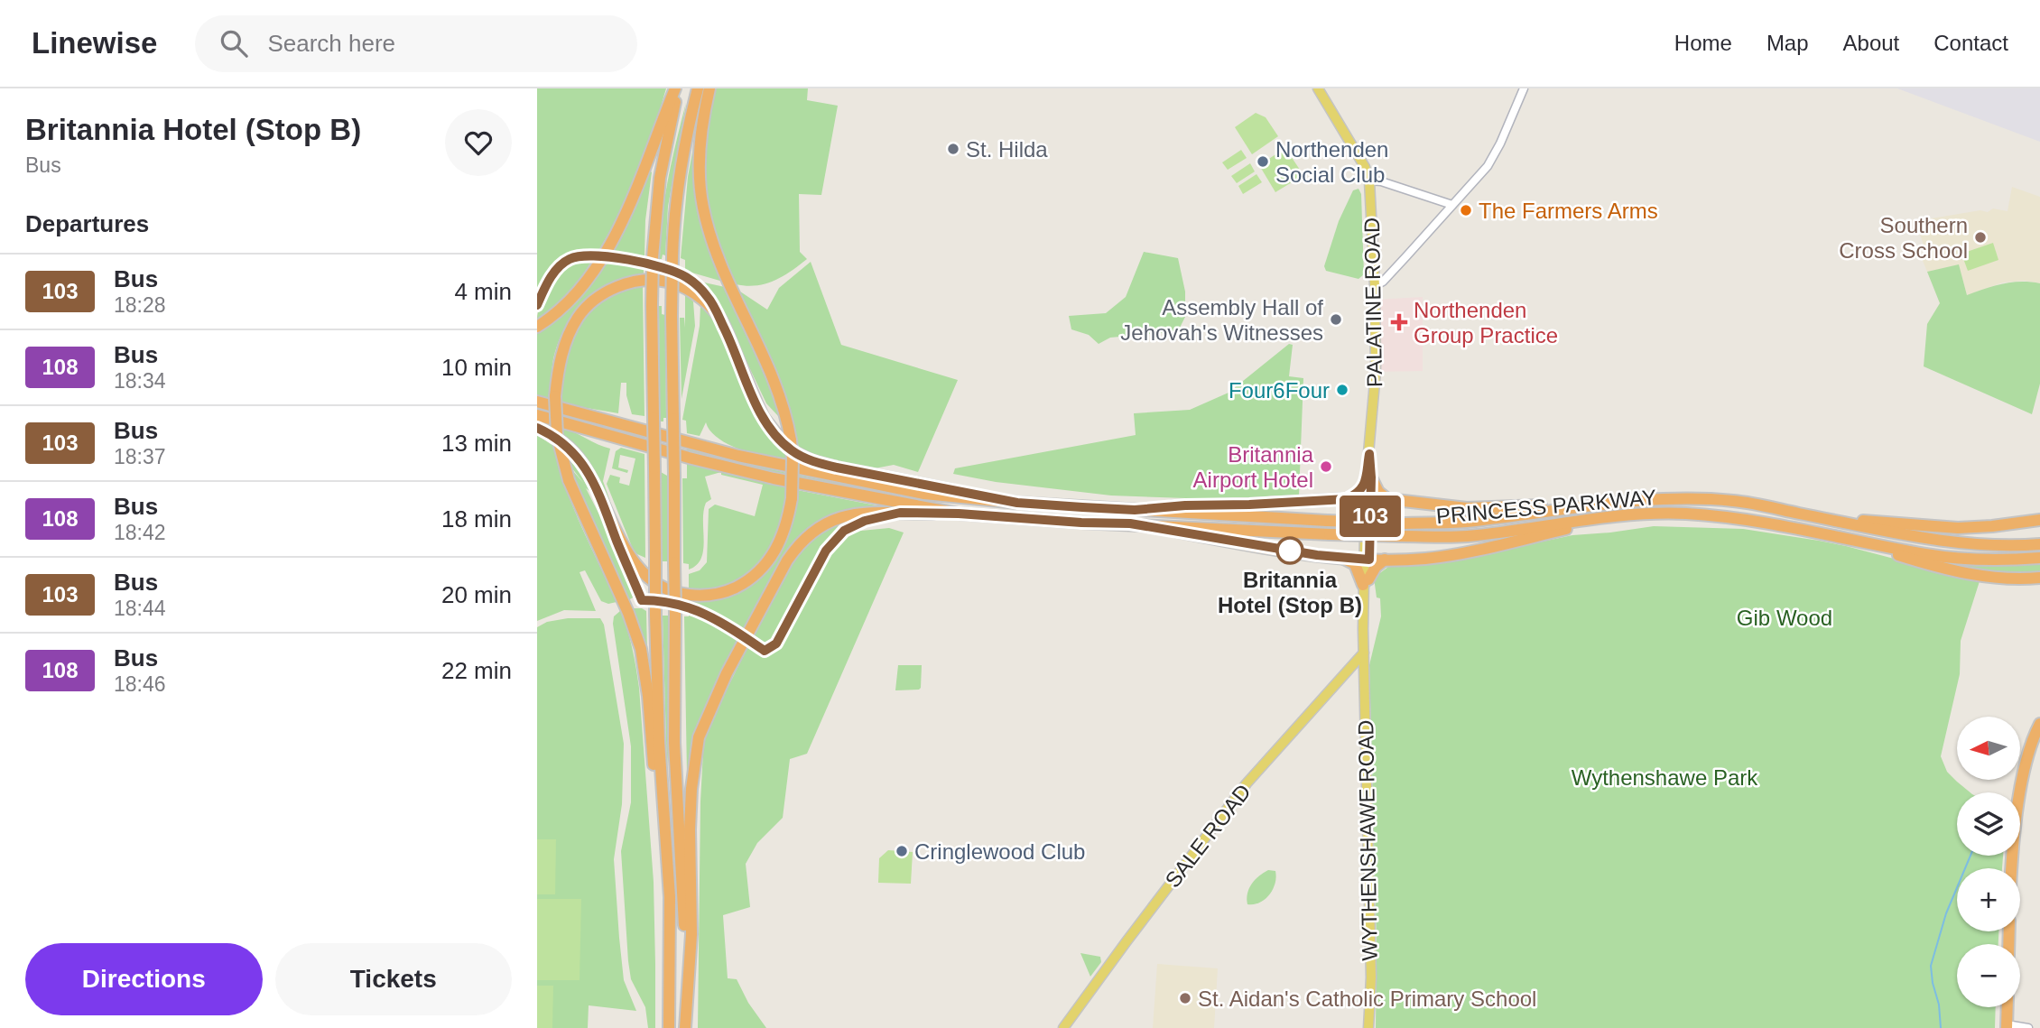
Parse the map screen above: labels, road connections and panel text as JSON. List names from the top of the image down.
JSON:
{
  "streets": {
    "highway": ["PRINCESS PARKWAY"],
    "main road": ["PALATINE ROAD", "SALE ROAD", "WYTHENSHAWE ROAD"]
  },
  "crossings": [
    ["PALATINE ROAD", "WYTHENSHAWE ROAD"],
    ["SALE ROAD", "WYTHENSHAWE ROAD"]
  ],
  "parks": ["Gib Wood", "Wythenshawe Park"],
  "places": {
    "other": [
      "St. Hilda",
      "Northenden Social Club",
      "The Farmers Arms",
      "Southern Cross School",
      "Assembly Hall of Jehovah's Witnesses",
      "Four6Four",
      "Britannia Airport Hotel",
      "Britannia Hotel (Stop B)",
      "Cringlewood Club",
      "St. Aidan's Catholic Primary School"
    ],
    "health": ["Northenden Group Practice"]
  },
  "lines": ["bus line 103"],
  "north": "left",
  "page": {
    "header": "Linewise",
    "search": "Search here",
    "nav": [
      "Home",
      "Map",
      "About",
      "Contact"
    ],
    "heading": [
      ["Britannia Hotel (Stop B)", "Bus"],
      "Departures"
    ],
    "on_map": "103",
    "list": [
      {
        "mark": "103",
        "name": "Bus",
        "note": "18:28",
        "value": "4 min"
      },
      {
        "mark": "108",
        "name": "Bus",
        "note": "18:34",
        "value": "10 min"
      },
      {
        "mark": "103",
        "name": "Bus",
        "note": "18:37",
        "value": "13 min"
      },
      {
        "mark": "108",
        "name": "Bus",
        "note": "18:42",
        "value": "18 min"
      },
      {
        "mark": "103",
        "name": "Bus",
        "note": "18:44",
        "value": "20 min"
      },
      {
        "mark": "108",
        "name": "Bus",
        "note": "18:46",
        "value": "22 min"
      }
    ],
    "map_buttons": ["+", "−"],
    "buttons": ["Directions", "Tickets"]
  }
}
